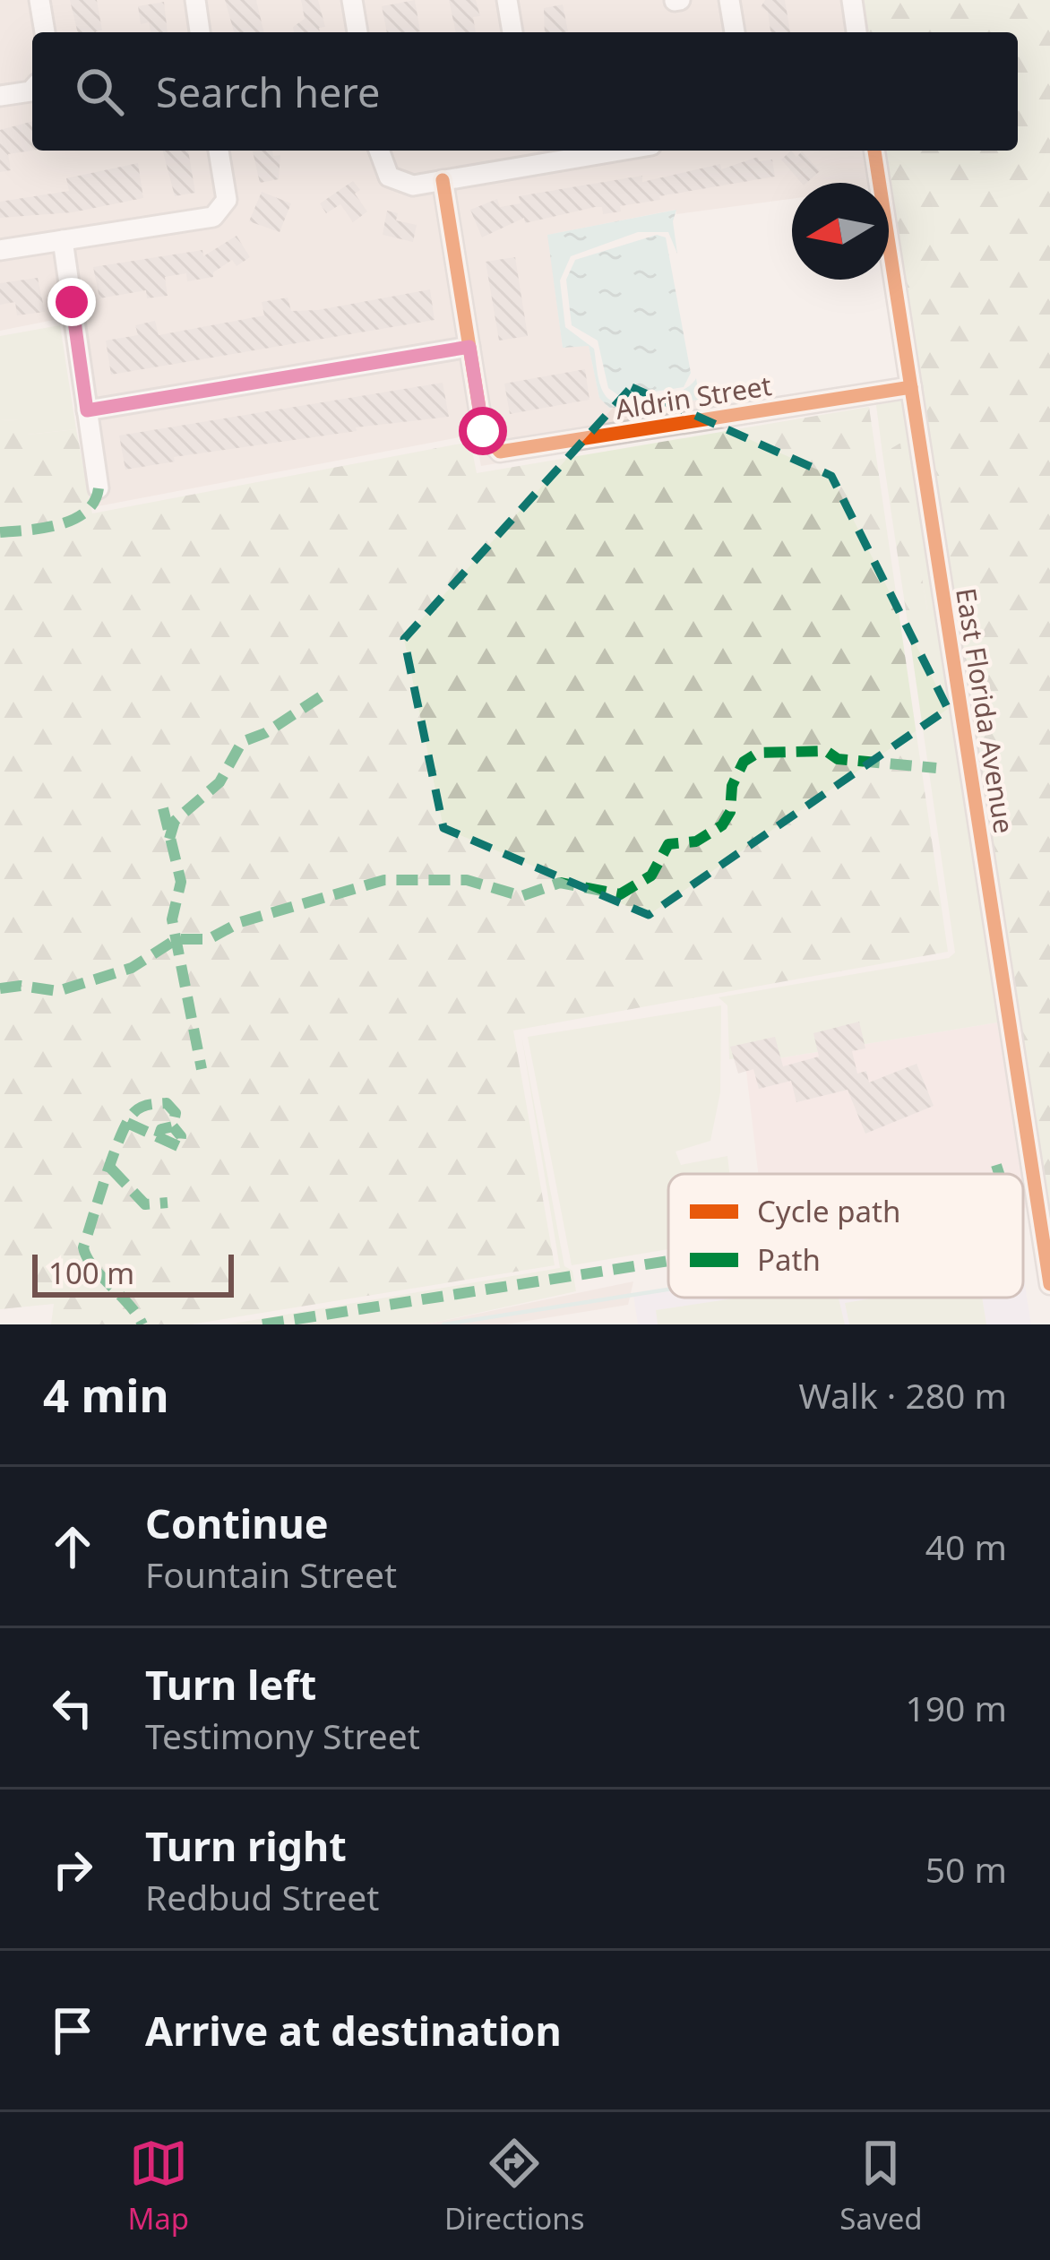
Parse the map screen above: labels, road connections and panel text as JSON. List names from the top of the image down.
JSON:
{
  "streets": {
    "street": ["Aldrin Street", "East Florida Avenue"]
  },
  "crossings": [
    ["Aldrin Street", "East Florida Avenue"]
  ],
  "legend": ["Cycle path", "Path"],
  "scale_bar": "100 m",
  "north": "left",
  "page": {
    "search": "Search here",
    "scale": "100 m",
    "heading": ["4 min", "Walk · 280 m"],
    "list": [
      ["Continue", "Fountain Street", "40 m"],
      ["Turn left", "Testimony Street", "190 m"],
      ["Turn right", "Redbud Street", "50 m"],
      "Arrive at destination"
    ],
    "nav": ["Map", "Directions", "Saved"]
  }
}
